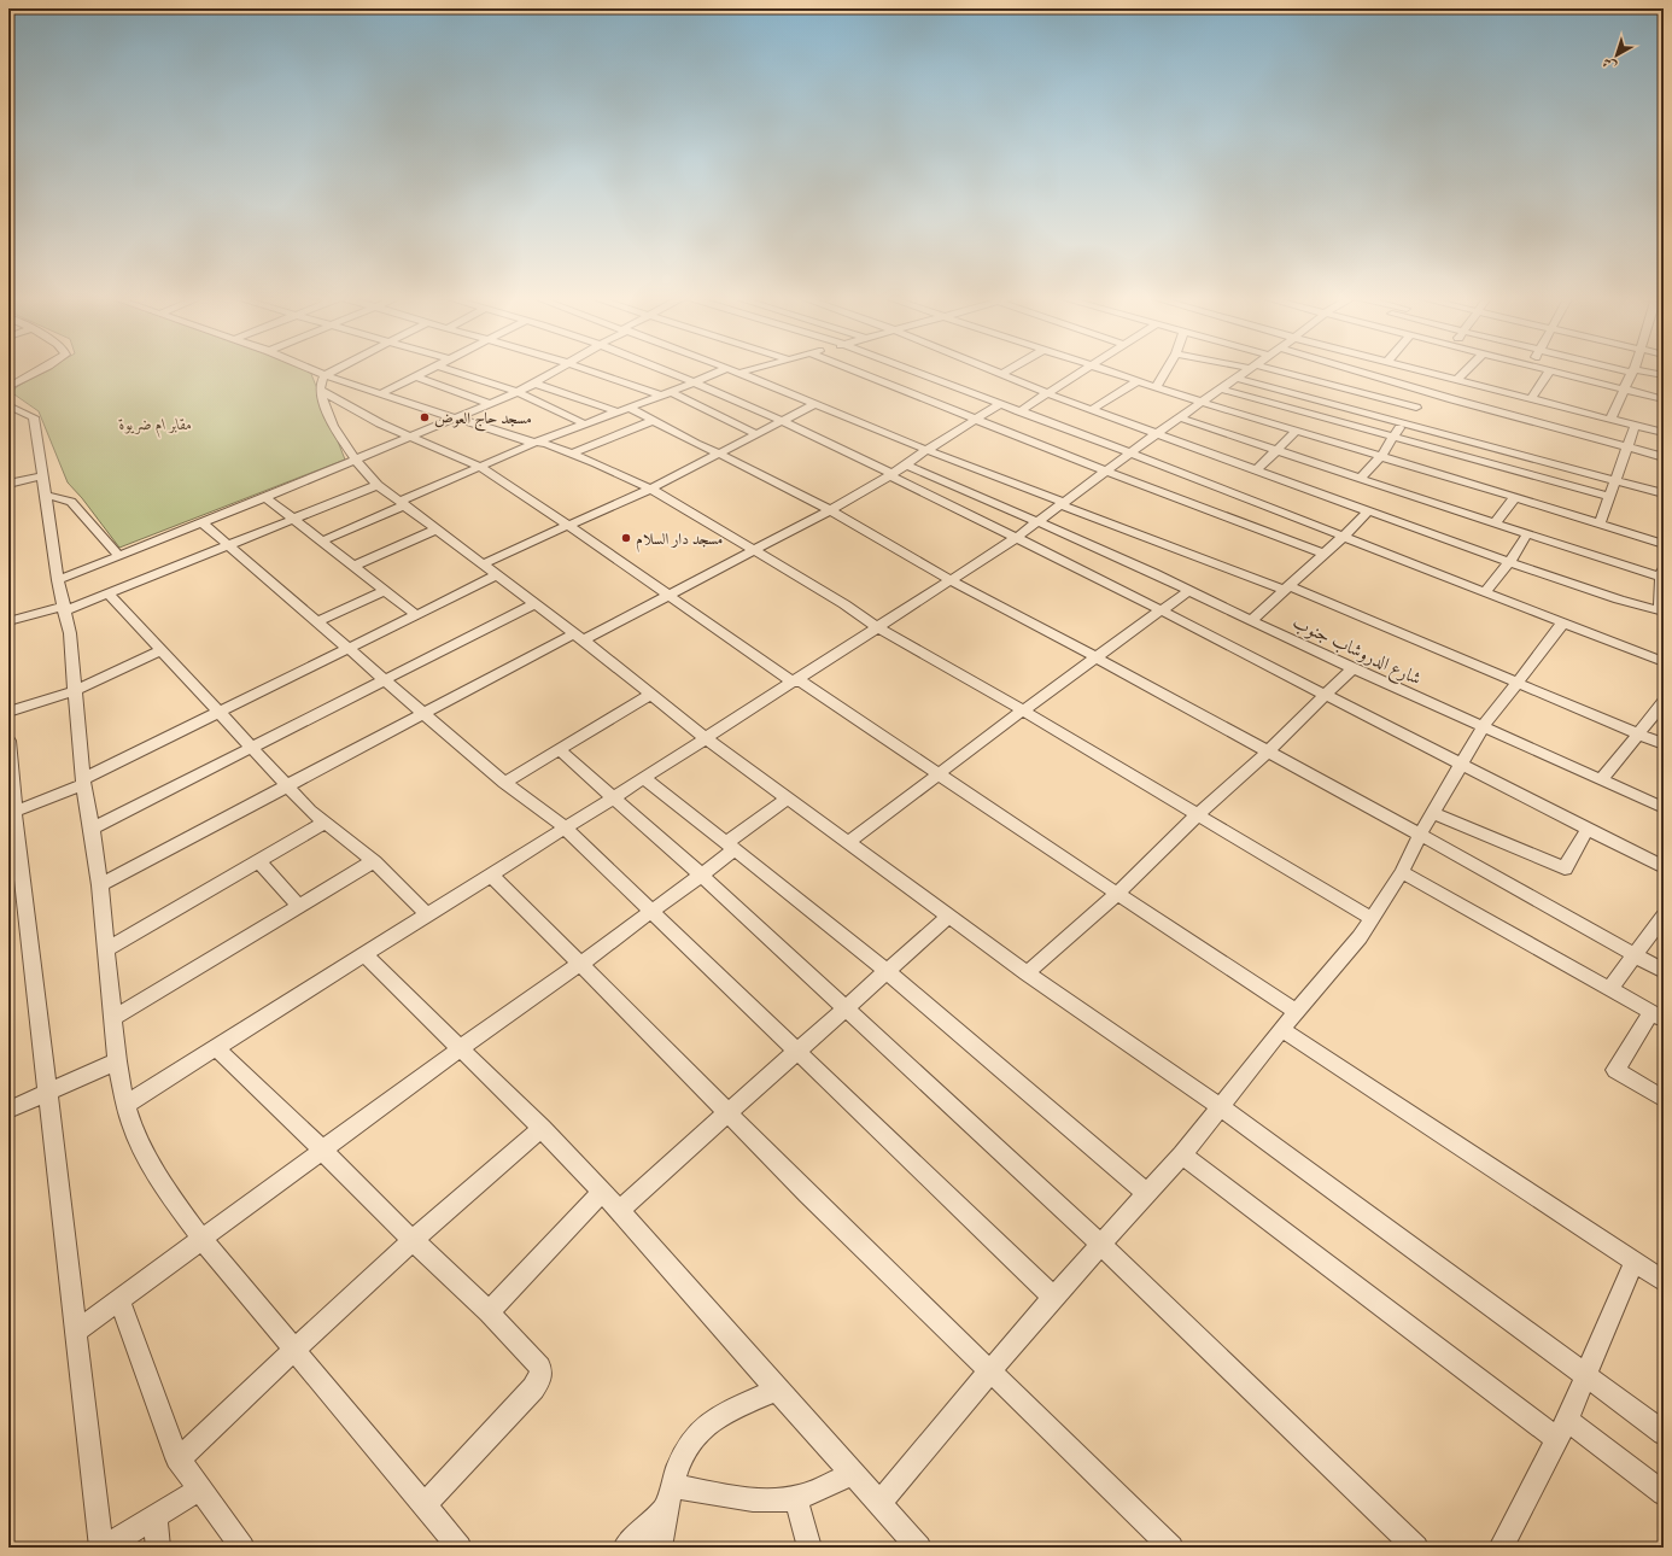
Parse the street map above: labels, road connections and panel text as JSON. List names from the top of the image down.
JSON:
{
  "streets": {
    "street": ["شارع الدروشاب جنوب"]
  },
  "parks": ["مقابر ام ضريوة"],
  "places": ["مسجد حاج العوض", "مسجد دار السلام"],
  "north": "bottom left"
}
